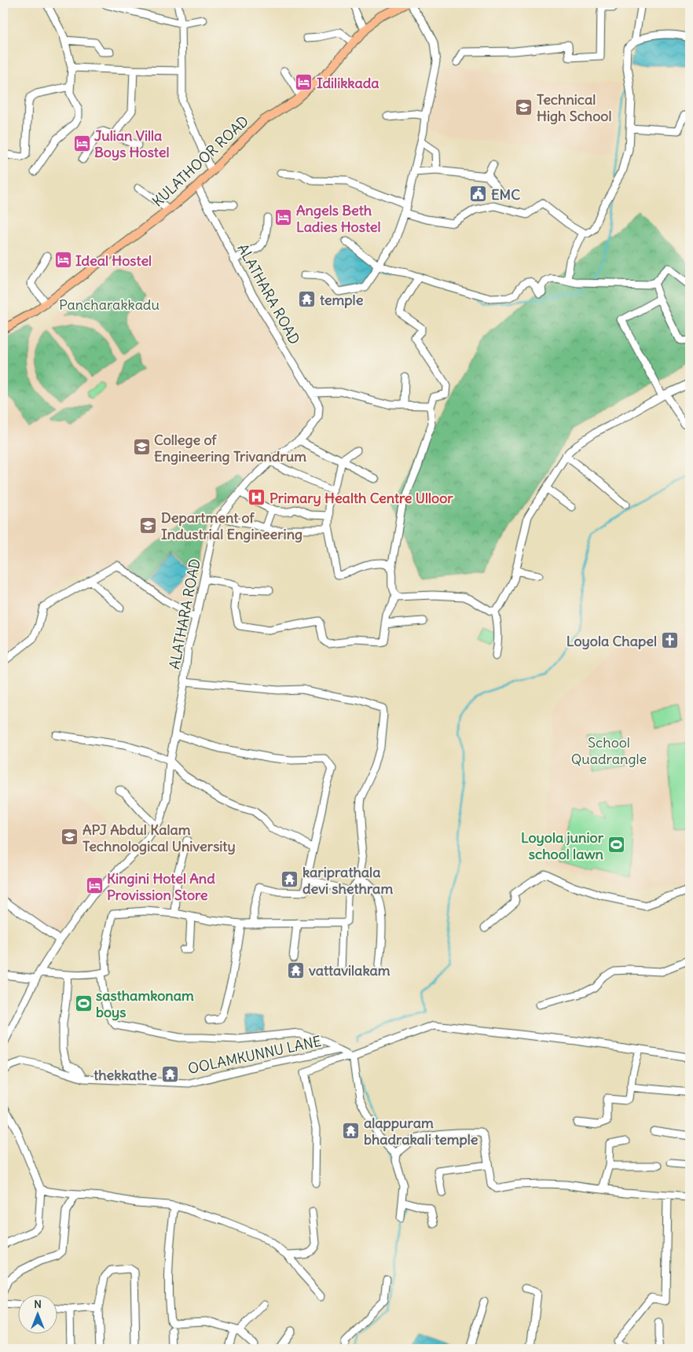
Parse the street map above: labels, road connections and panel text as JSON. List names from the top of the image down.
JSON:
{
  "streets": {
    "main road": ["KULATHOOR ROAD"],
    "street": ["ALATHARA ROAD", "OOLAMKUNNU LANE"]
  },
  "crossings": [
    ["KULATHOOR ROAD", "ALATHARA ROAD"]
  ],
  "parks": ["Pancharakkadu", "School Quadrangle"],
  "places": {
    "hotel": [
      "Idilikkada",
      "Julian Villa Boys Hostel",
      "Angels Beth Ladies Hostel",
      "Ideal Hostel",
      "Kingini Hotel And Provission Store"
    ],
    "school or university": [
      "Technical High School",
      "College of Engineering Trivandrum",
      "Department of Industrial Engineering",
      "APJ Abdul Kalam Technological University"
    ],
    "public building": ["EMC"],
    "temple": [
      "temple",
      "kariprathala devi shethram",
      "vattavilakam",
      "thekkathe",
      "alappuram bhadrakali temple"
    ],
    "hospital": ["Primary Health Centre Ulloor"],
    "church": ["Loyola Chapel"],
    "sports": ["Loyola junior school lawn", "sasthamkonam boys"]
  },
  "north": "top"
}
